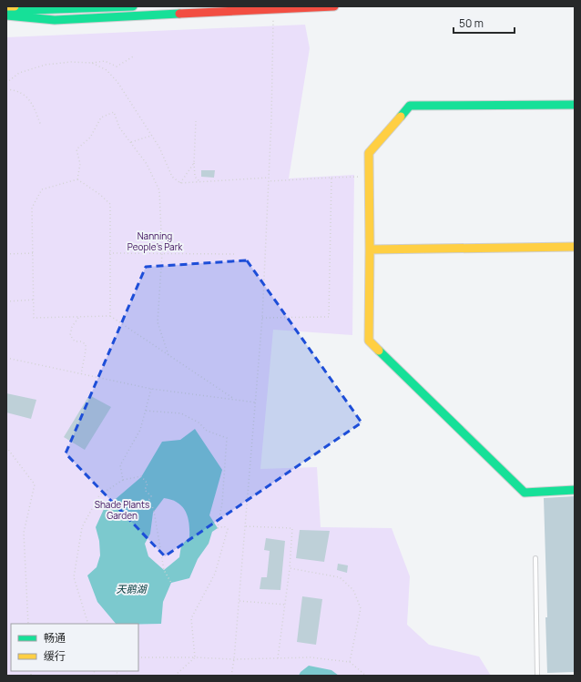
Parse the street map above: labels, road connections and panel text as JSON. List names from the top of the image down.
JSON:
{
  "water": ["天鹅湖"],
  "parks": ["Nanning People's Park", "Shade Plants Garden"],
  "legend": ["畅通", "缓行"],
  "scale_bar": "50 m"
}
